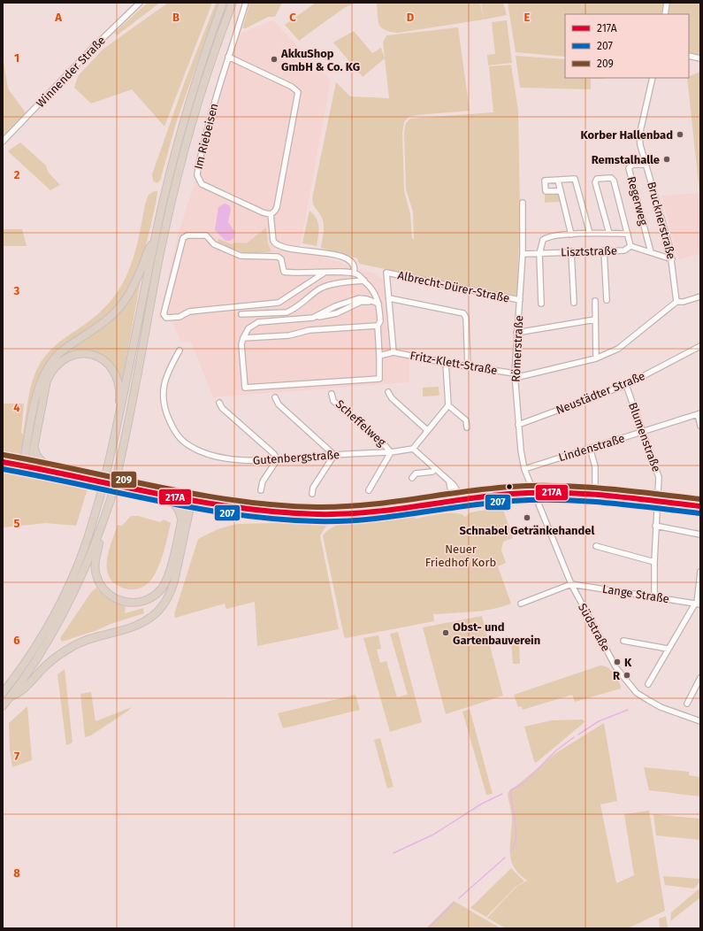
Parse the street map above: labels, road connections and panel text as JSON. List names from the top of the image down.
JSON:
{
  "streets": {
    "street": [
      "Winnender Straße",
      "Im Riebeisen",
      "Regerweg",
      "Brucknerstraße",
      "Lisztstraße",
      "Albrecht-Dürer-Straße",
      "Römerstraße",
      "Fritz-Klett-Straße",
      "Neustädter Straße",
      "Scheffelweg",
      "Blumenstraße",
      "Lindenstraße",
      "Gutenbergstraße",
      "Lange Straße",
      "Südstraße"
    ]
  },
  "crossings": [
    ["Regerweg", "Brucknerstraße"],
    ["Regerweg", "Lisztstraße"],
    ["Brucknerstraße", "Lisztstraße"],
    ["Brucknerstraße", "Fritz-Klett-Straße"],
    ["Lisztstraße", "Römerstraße"],
    ["Albrecht-Dürer-Straße", "Römerstraße"],
    ["Römerstraße", "Fritz-Klett-Straße"],
    ["Römerstraße", "Neustädter Straße"],
    ["Römerstraße", "Lindenstraße"],
    ["Römerstraße", "Südstraße"],
    ["Neustädter Straße", "Blumenstraße"],
    ["Scheffelweg", "Gutenbergstraße"],
    ["Blumenstraße", "Lindenstraße"],
    ["Blumenstraße", "Lange Straße"],
    ["Lange Straße", "Südstraße"]
  ],
  "parks": ["Neuer Friedhof Korb"],
  "places": [
    "AkkuShop GmbH & Co. KG",
    "Korber Hallenbad",
    "Remstalhalle",
    "Schnabel Getränkehandel",
    "Obst- und Gartenbauverein",
    "K",
    "R"
  ],
  "lines": ["transit line 209", "transit line 217A", "transit line 207"],
  "legend": ["217A", "207", "209"],
  "grid": {
    "columns": [
      "A",
      "B",
      "C",
      "D",
      "E"
    ],
    "rows": [
      "1",
      "2",
      "3",
      "4",
      "5",
      "6",
      "7",
      "8"
    ]
  }
}
